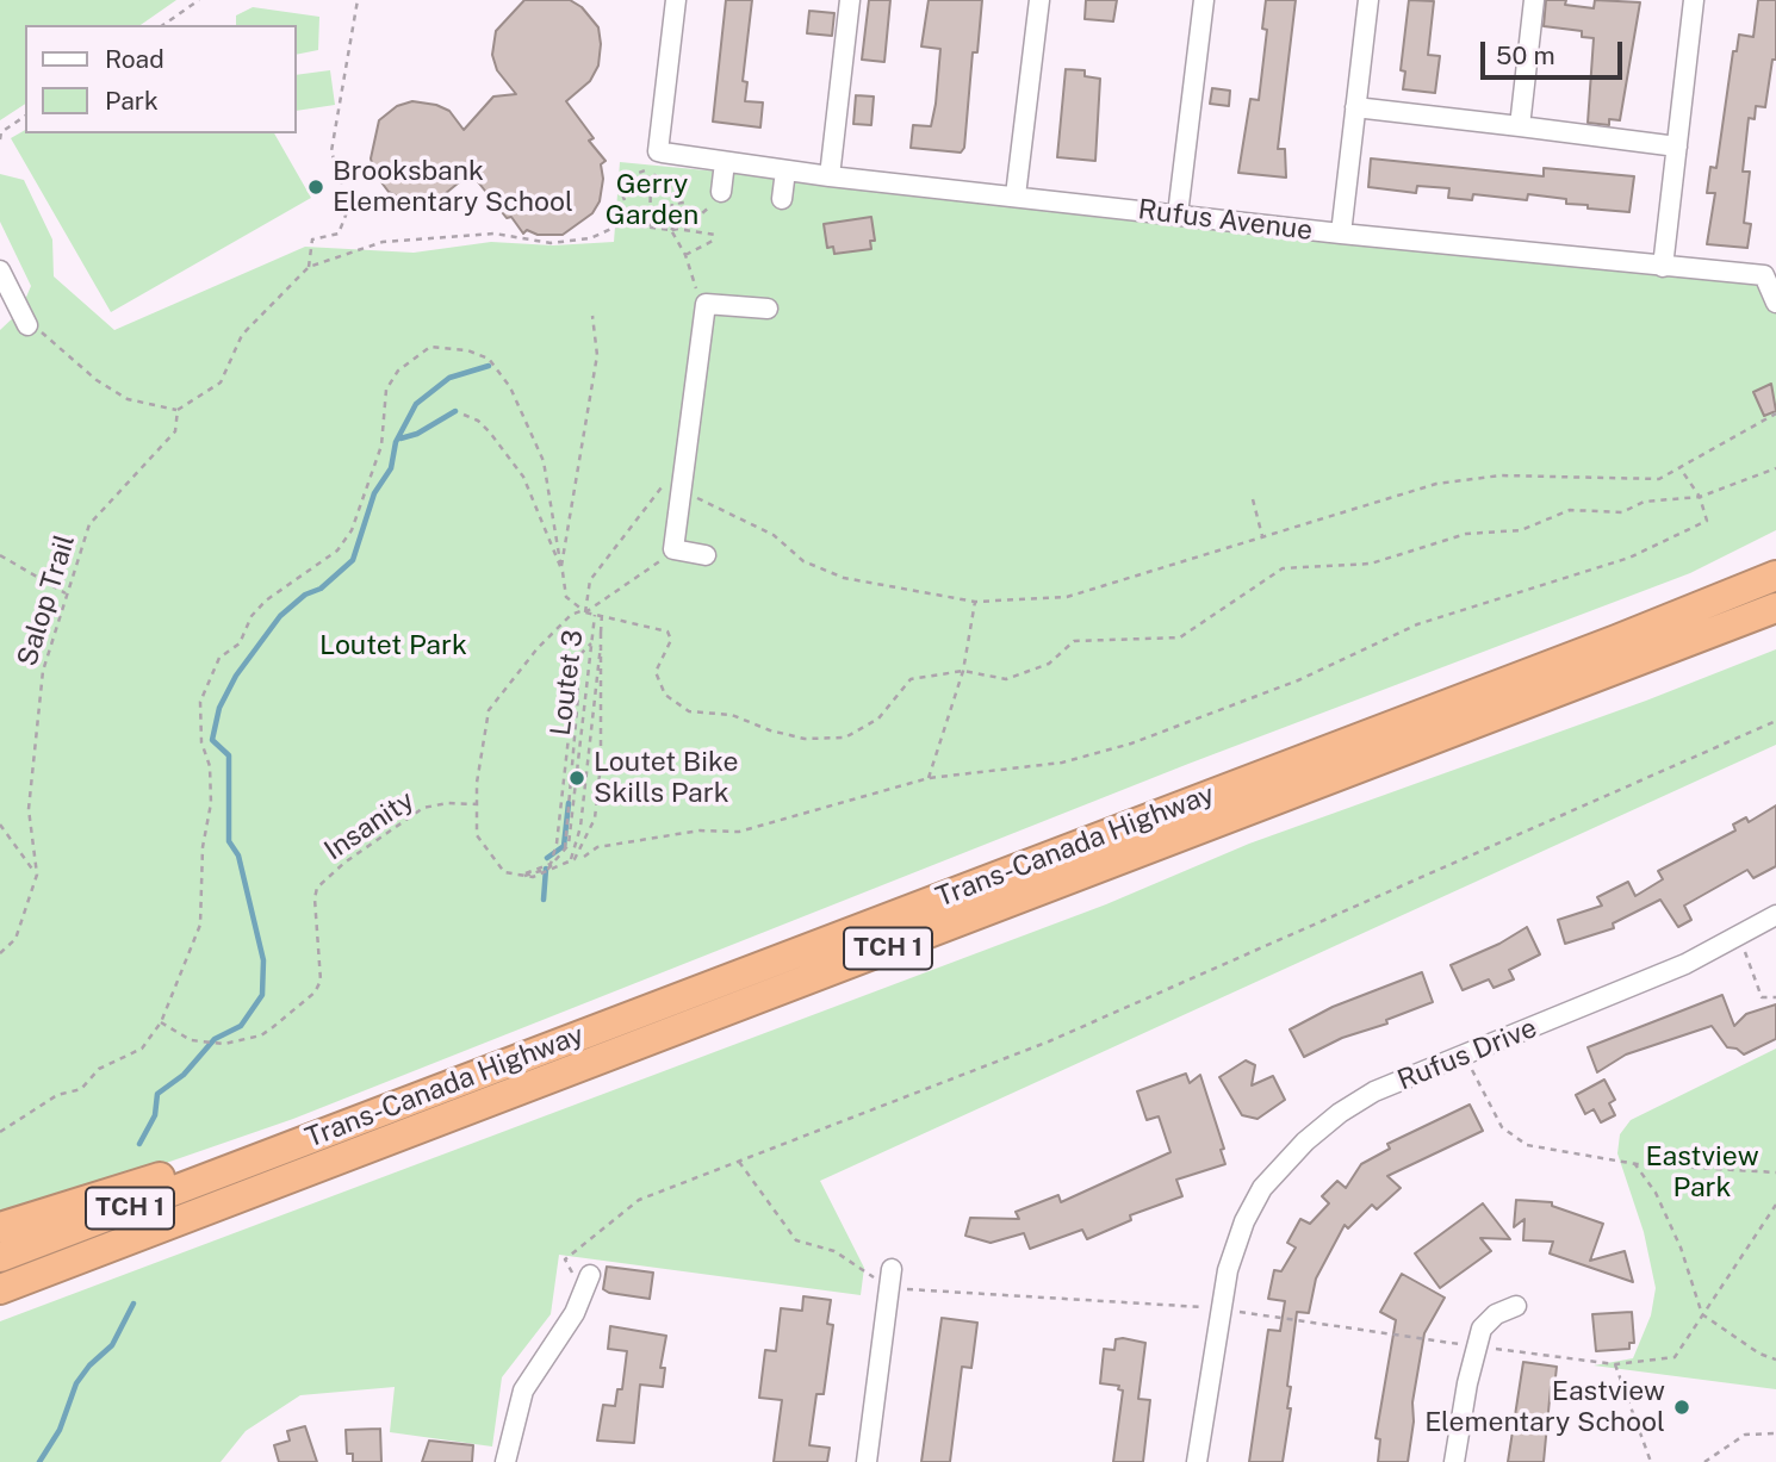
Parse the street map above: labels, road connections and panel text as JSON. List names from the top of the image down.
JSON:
{
  "streets": {
    "highway": ["Trans-Canada Highway", "TCH 1"],
    "street": ["Rufus Avenue", "Rufus Drive"],
    "path": ["Salop Trail", "Loutet 3", "Insanity"]
  },
  "parks": ["Gerry Garden", "Loutet Park", "Eastview Park"],
  "places": ["Brooksbank Elementary School", "Loutet Bike Skills Park", "Eastview Elementary School"],
  "legend": ["Road", "Park"],
  "scale_bar": "50 m"
}
